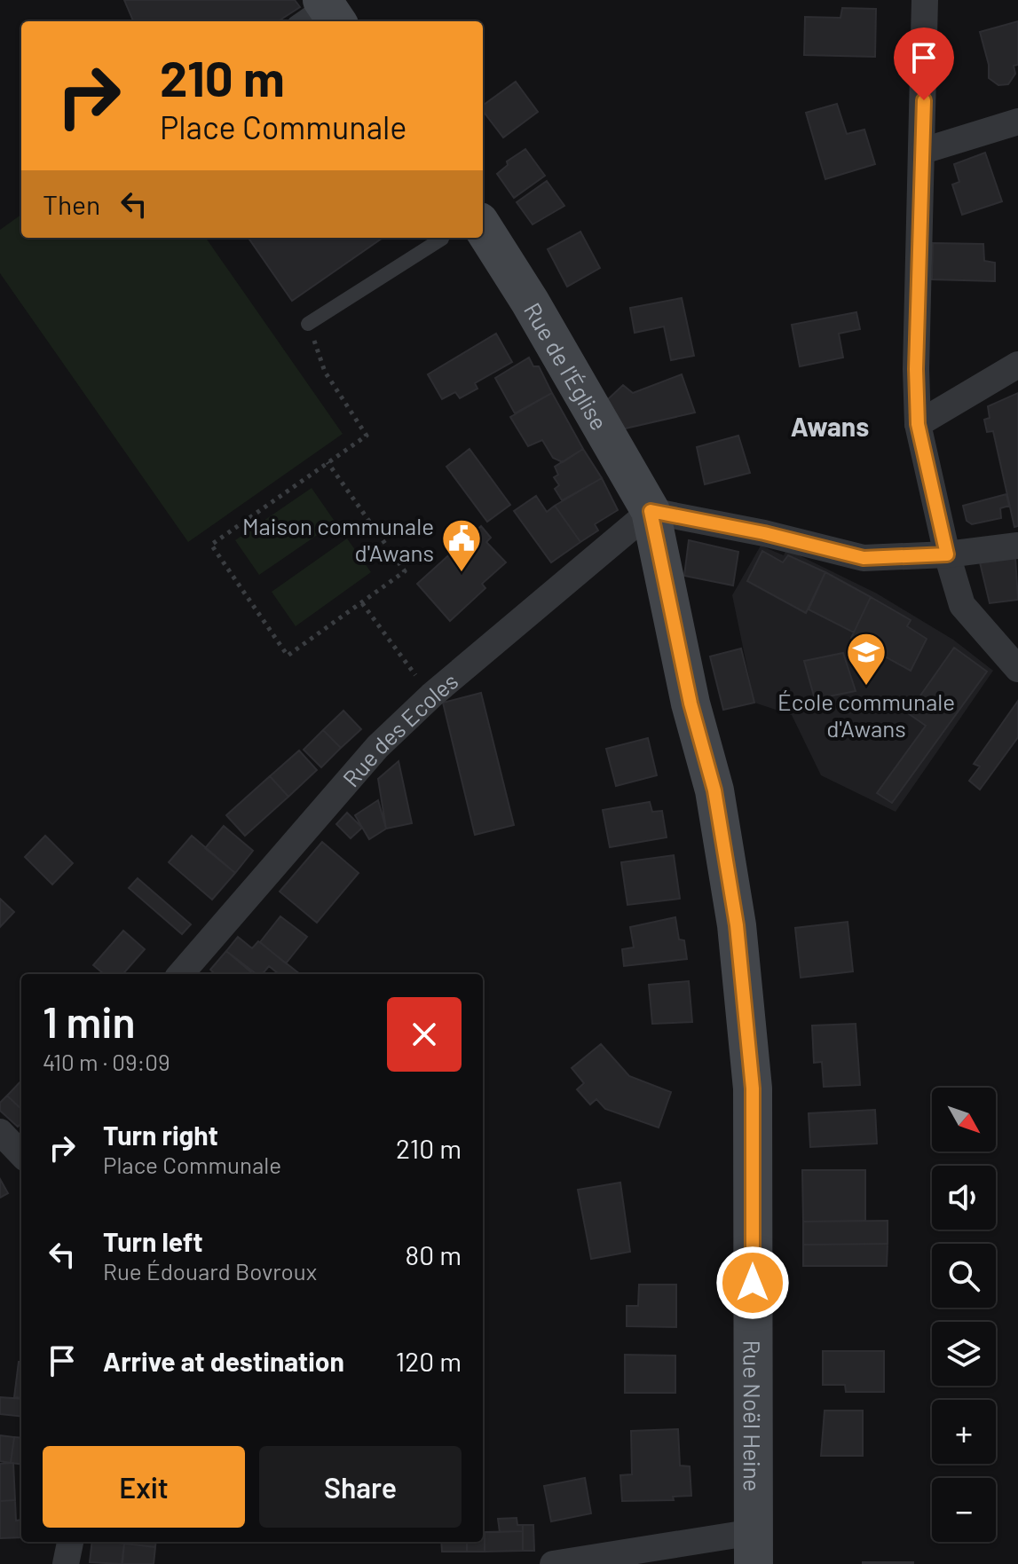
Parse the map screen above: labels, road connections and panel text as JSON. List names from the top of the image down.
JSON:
{
  "streets": {
    "street": ["Rue de l'Église", "Rue des Ecoles", "Rue Noël Heine"]
  },
  "crossings": [
    ["Rue de l'Église", "Rue des Ecoles"],
    ["Rue de l'Église", "Rue Noël Heine"],
    ["Rue des Ecoles", "Rue Noël Heine"]
  ],
  "districts": ["Awans"],
  "places": {
    "public building": ["Maison communale d'Awans"],
    "school or university": ["École communale d'Awans"]
  },
  "north": "bottom right",
  "page": {
    "turn": ["210 m", "Place Communale"],
    "then": "Then",
    "heading": ["1 min", "410 m · 09:09"],
    "map_buttons": ["+", "−"],
    "list": [
      {
        "name": "Turn right",
        "note": "Place Communale",
        "value": "210 m"
      },
      {
        "name": "Turn left",
        "note": "Rue Édouard Bovroux",
        "value": "80 m"
      },
      {
        "name": "Arrive at destination",
        "value": "120 m"
      }
    ],
    "buttons": ["Exit", "Share"]
  }
}
